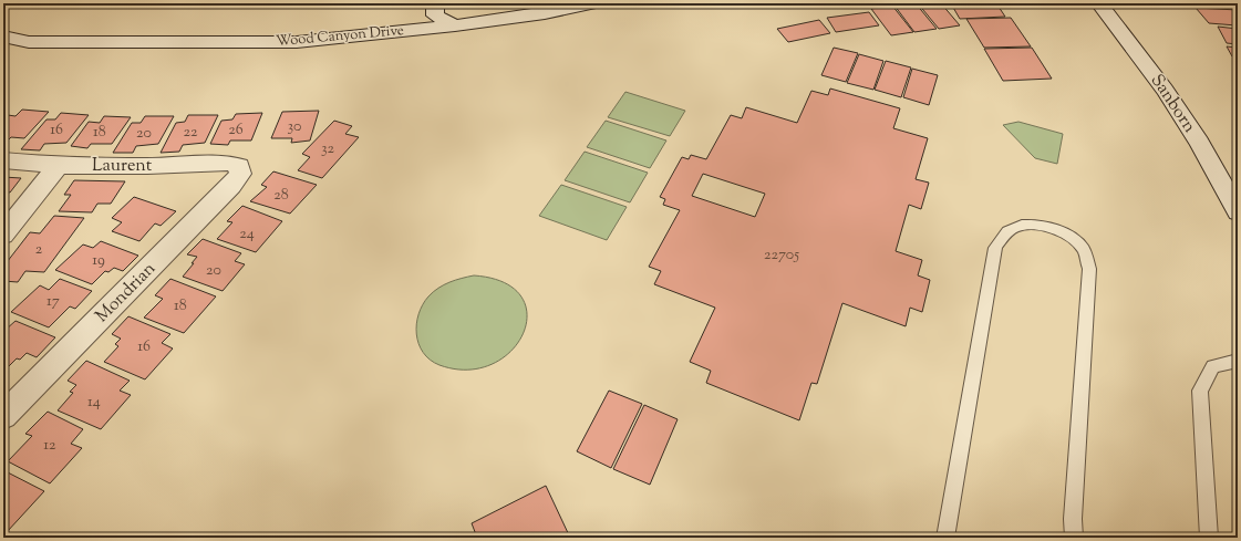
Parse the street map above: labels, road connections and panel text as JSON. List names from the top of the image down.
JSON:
{
  "streets": {
    "street": [
      "Wood Canyon Drive",
      "Sanborn",
      "Laurent",
      "Mondrian"
    ]
  },
  "crossings": [
    ["Laurent", "Mondrian"]
  ],
  "house_numbers": [
    "30",
    "16",
    "26",
    "18",
    "22",
    "20",
    "32",
    "28",
    "24",
    "2",
    "22705",
    "19",
    "20",
    "17",
    "18",
    "16",
    "14",
    "12"
  ]
}
